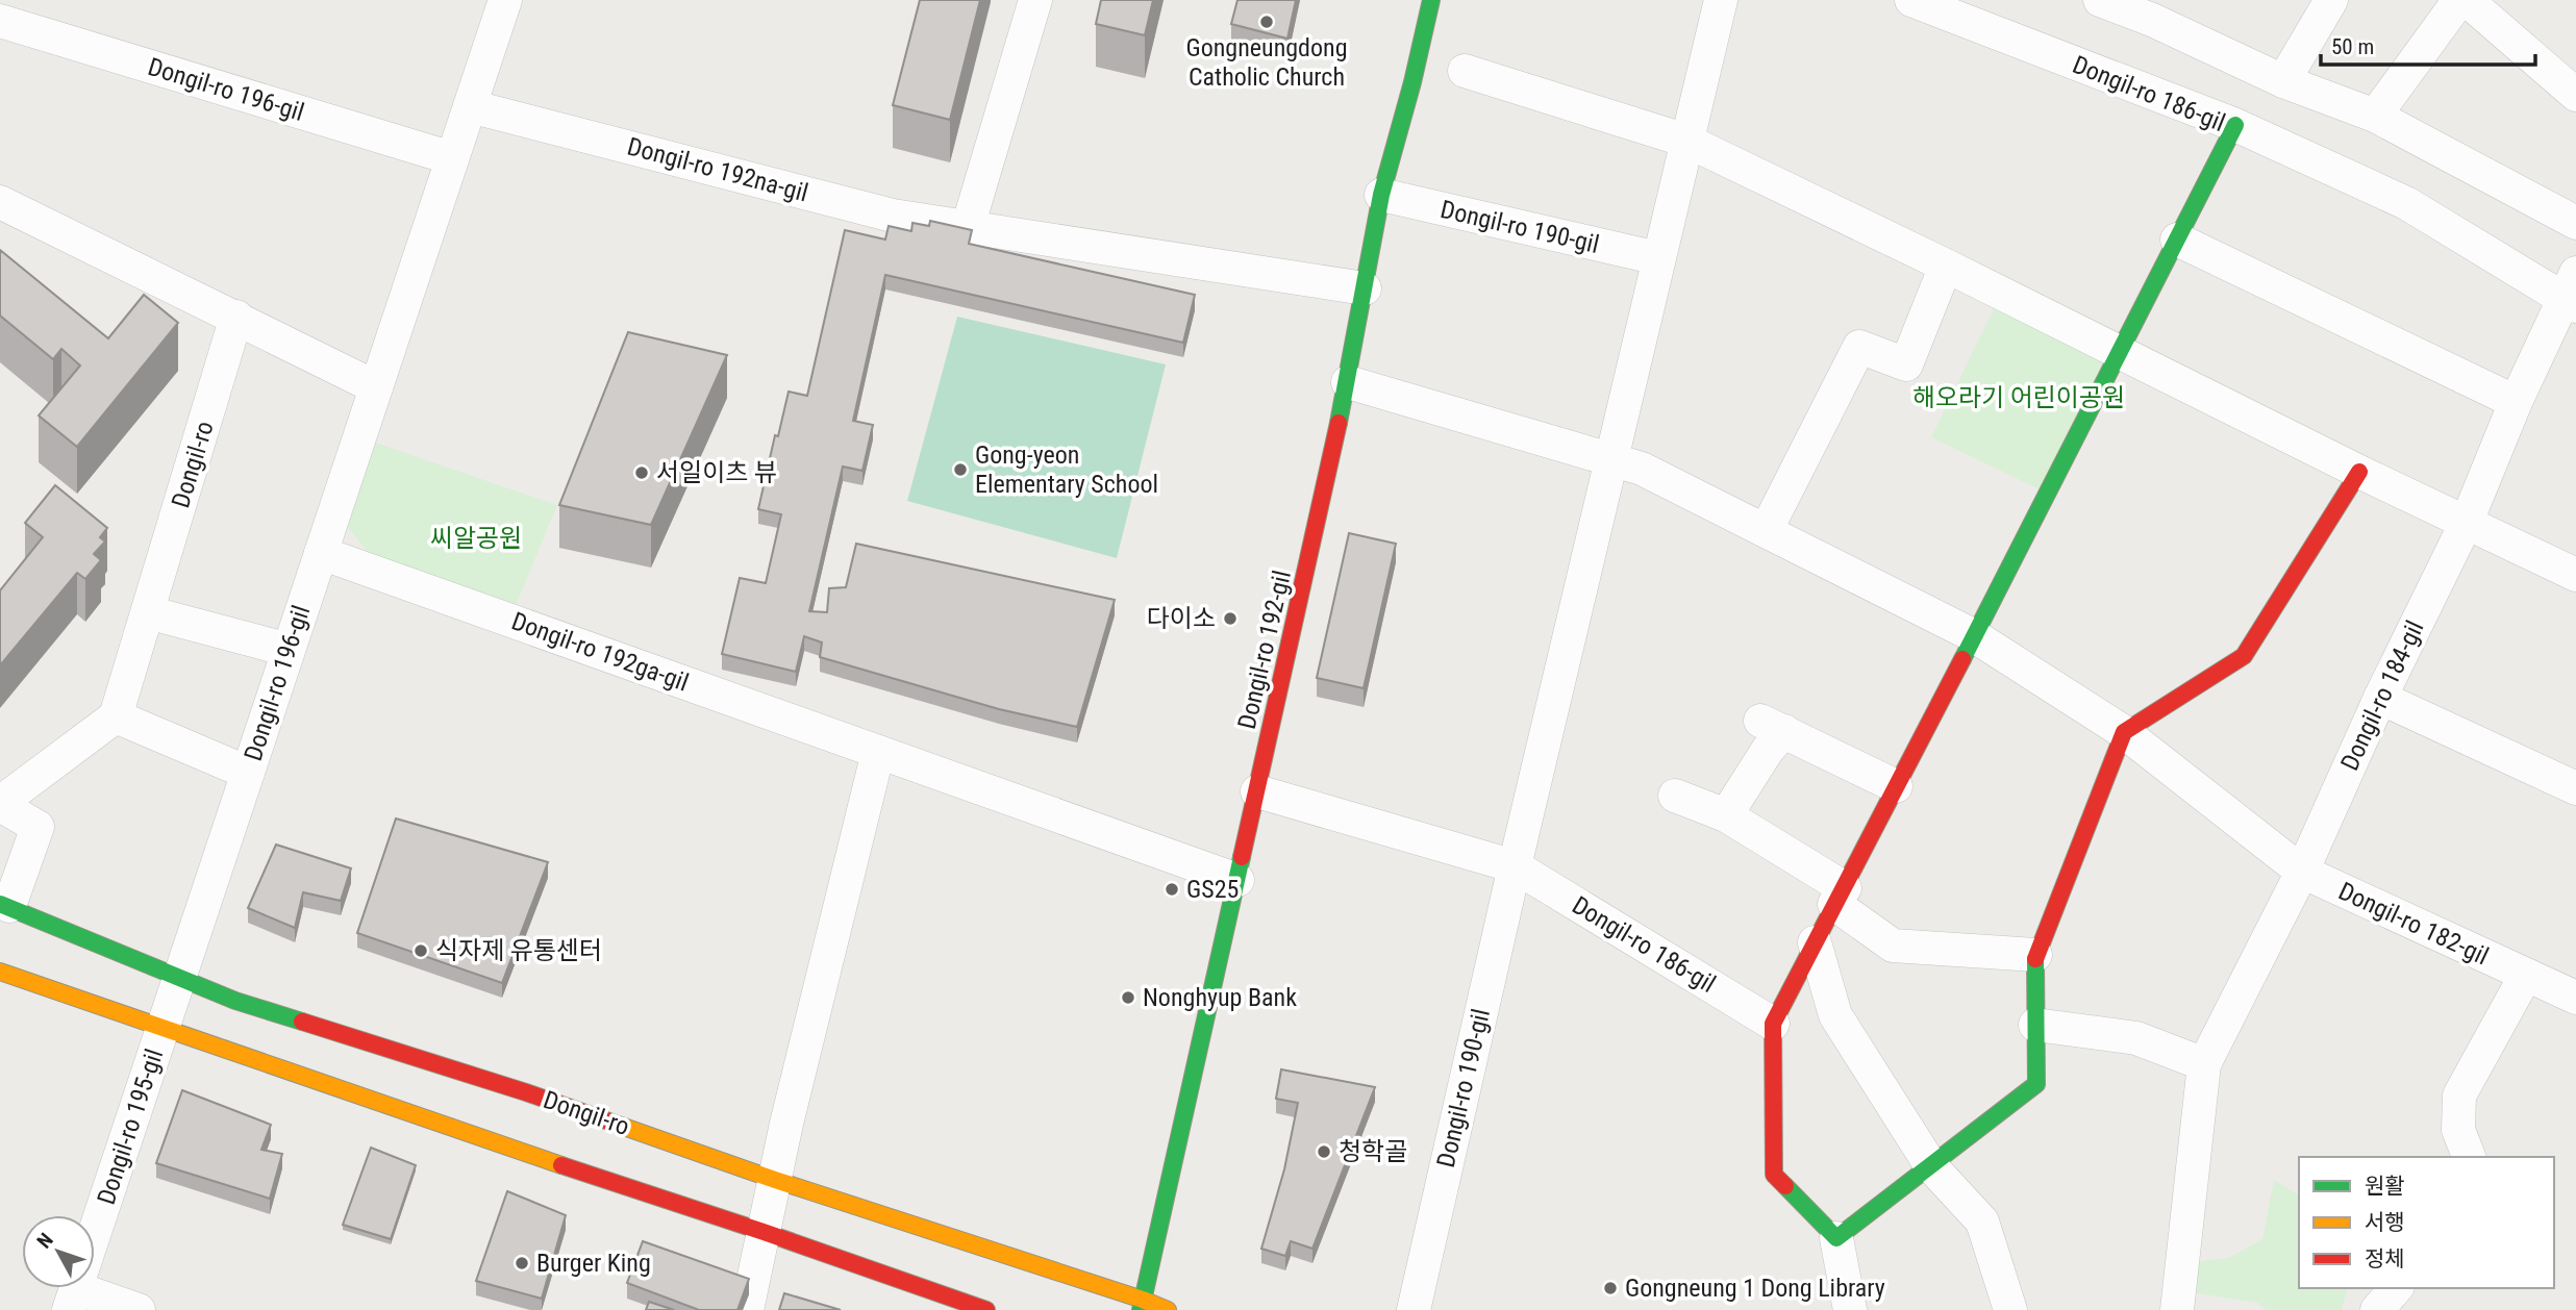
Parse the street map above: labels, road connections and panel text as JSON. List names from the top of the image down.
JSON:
{
  "streets": {
    "main road": ["Dongil-ro 186-gil", "Dongil-ro", "Dongil-ro 192-gil"],
    "street": [
      "Dongil-ro 196-gil",
      "Dongil-ro 192na-gil",
      "Dongil-ro 190-gil",
      "Dongil-ro 192ga-gil",
      "Dongil-ro 184-gil",
      "Dongil-ro 182-gil",
      "Dongil-ro 195-gil"
    ]
  },
  "crossings": [
    ["Dongil-ro 196-gil", "Dongil-ro 192na-gil"],
    ["Dongil-ro 196-gil", "Dongil-ro"],
    ["Dongil-ro 196-gil", "Dongil-ro 192ga-gil"],
    ["Dongil-ro 196-gil", "Dongil-ro 195-gil"],
    ["Dongil-ro 186-gil", "Dongil-ro 190-gil"],
    ["Dongil-ro 186-gil", "Dongil-ro 184-gil"],
    ["Dongil-ro 192na-gil", "Dongil-ro 192-gil"],
    ["Dongil-ro 190-gil", "Dongil-ro 192-gil"],
    ["Dongil-ro", "Dongil-ro 192-gil"],
    ["Dongil-ro 192-gil", "Dongil-ro 192ga-gil"],
    ["Dongil-ro 184-gil", "Dongil-ro 182-gil"]
  ],
  "parks": ["해오라기 어린이공원", "씨알공원"],
  "places": [
    "Gongneungdong Catholic Church",
    "Gong-yeon Elementary School",
    "서일이츠 뷰",
    "다이소",
    "GS25",
    "식자제 유통센터",
    "Nonghyup Bank",
    "청학골",
    "Burger King",
    "Gongneung 1 Dong Library"
  ],
  "legend": ["원활", "서행", "정체"],
  "scale_bar": "50 m",
  "north": "top left"
}
